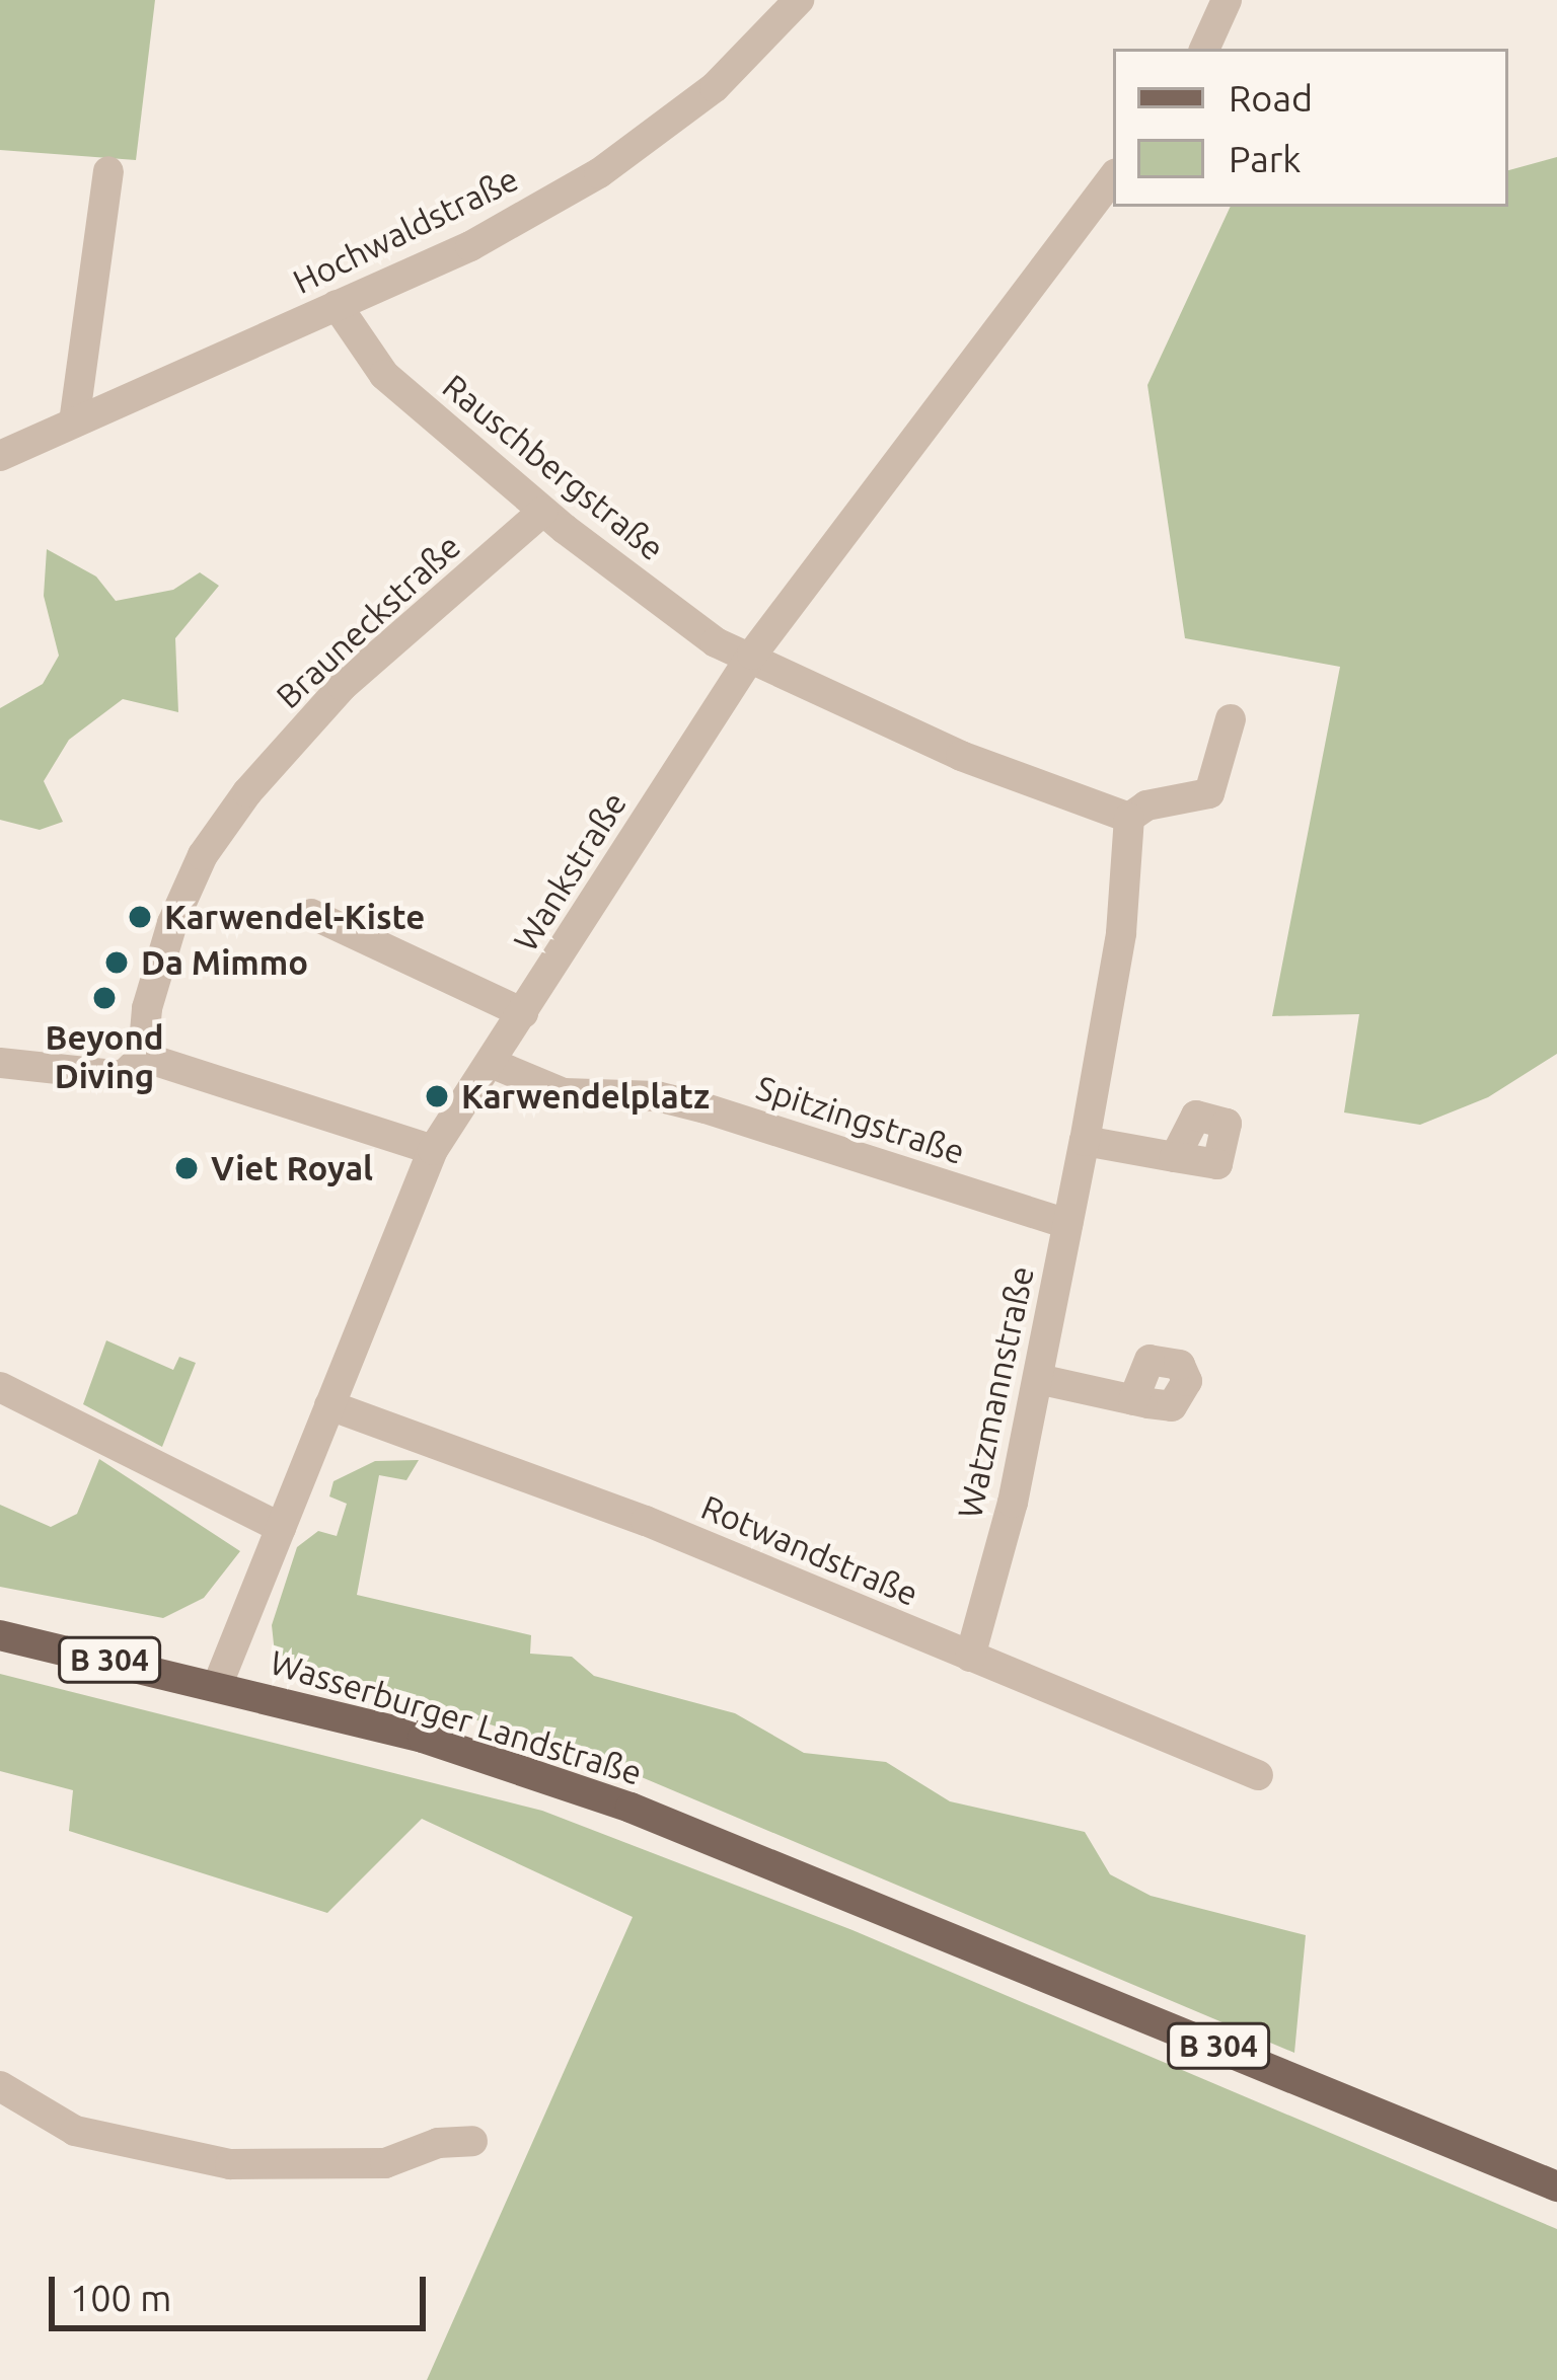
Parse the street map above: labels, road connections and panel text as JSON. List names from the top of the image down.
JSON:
{
  "streets": {
    "main road": ["B 304", "Wasserburger Landstraße"],
    "street": [
      "Hochwaldstraße",
      "Rauschbergstraße",
      "Brauneckstraße",
      "Wankstraße",
      "Spitzingstraße",
      "Watzmannstraße",
      "Rotwandstraße"
    ]
  },
  "crossings": [
    ["Hochwaldstraße", "Rauschbergstraße"],
    ["Rauschbergstraße", "Brauneckstraße"],
    ["Rauschbergstraße", "Wankstraße"],
    ["Rauschbergstraße", "Watzmannstraße"],
    ["Wankstraße", "Spitzingstraße"],
    ["Wankstraße", "Rotwandstraße"],
    ["Wankstraße", "Wasserburger Landstraße"],
    ["Spitzingstraße", "Watzmannstraße"],
    ["Watzmannstraße", "Rotwandstraße"]
  ],
  "places": [
    "Karwendel-Kiste",
    "Da Mimmo",
    "Beyond Diving",
    "Karwendelplatz",
    "Viet Royal"
  ],
  "legend": ["Road", "Park"],
  "scale_bar": "100 m"
}
